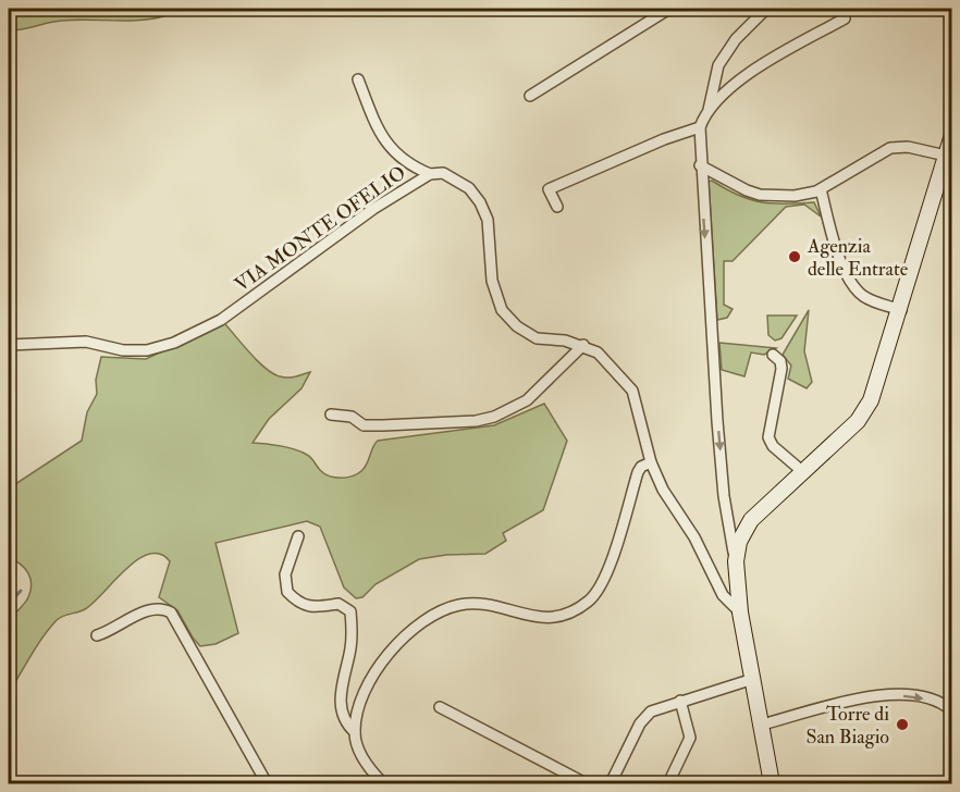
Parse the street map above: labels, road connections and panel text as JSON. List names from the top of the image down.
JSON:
{
  "streets": {
    "street": ["VIA MONTE OFELIO"]
  },
  "places": ["Agenzia delle Entrate", "Torre di San Biagio"]
}
